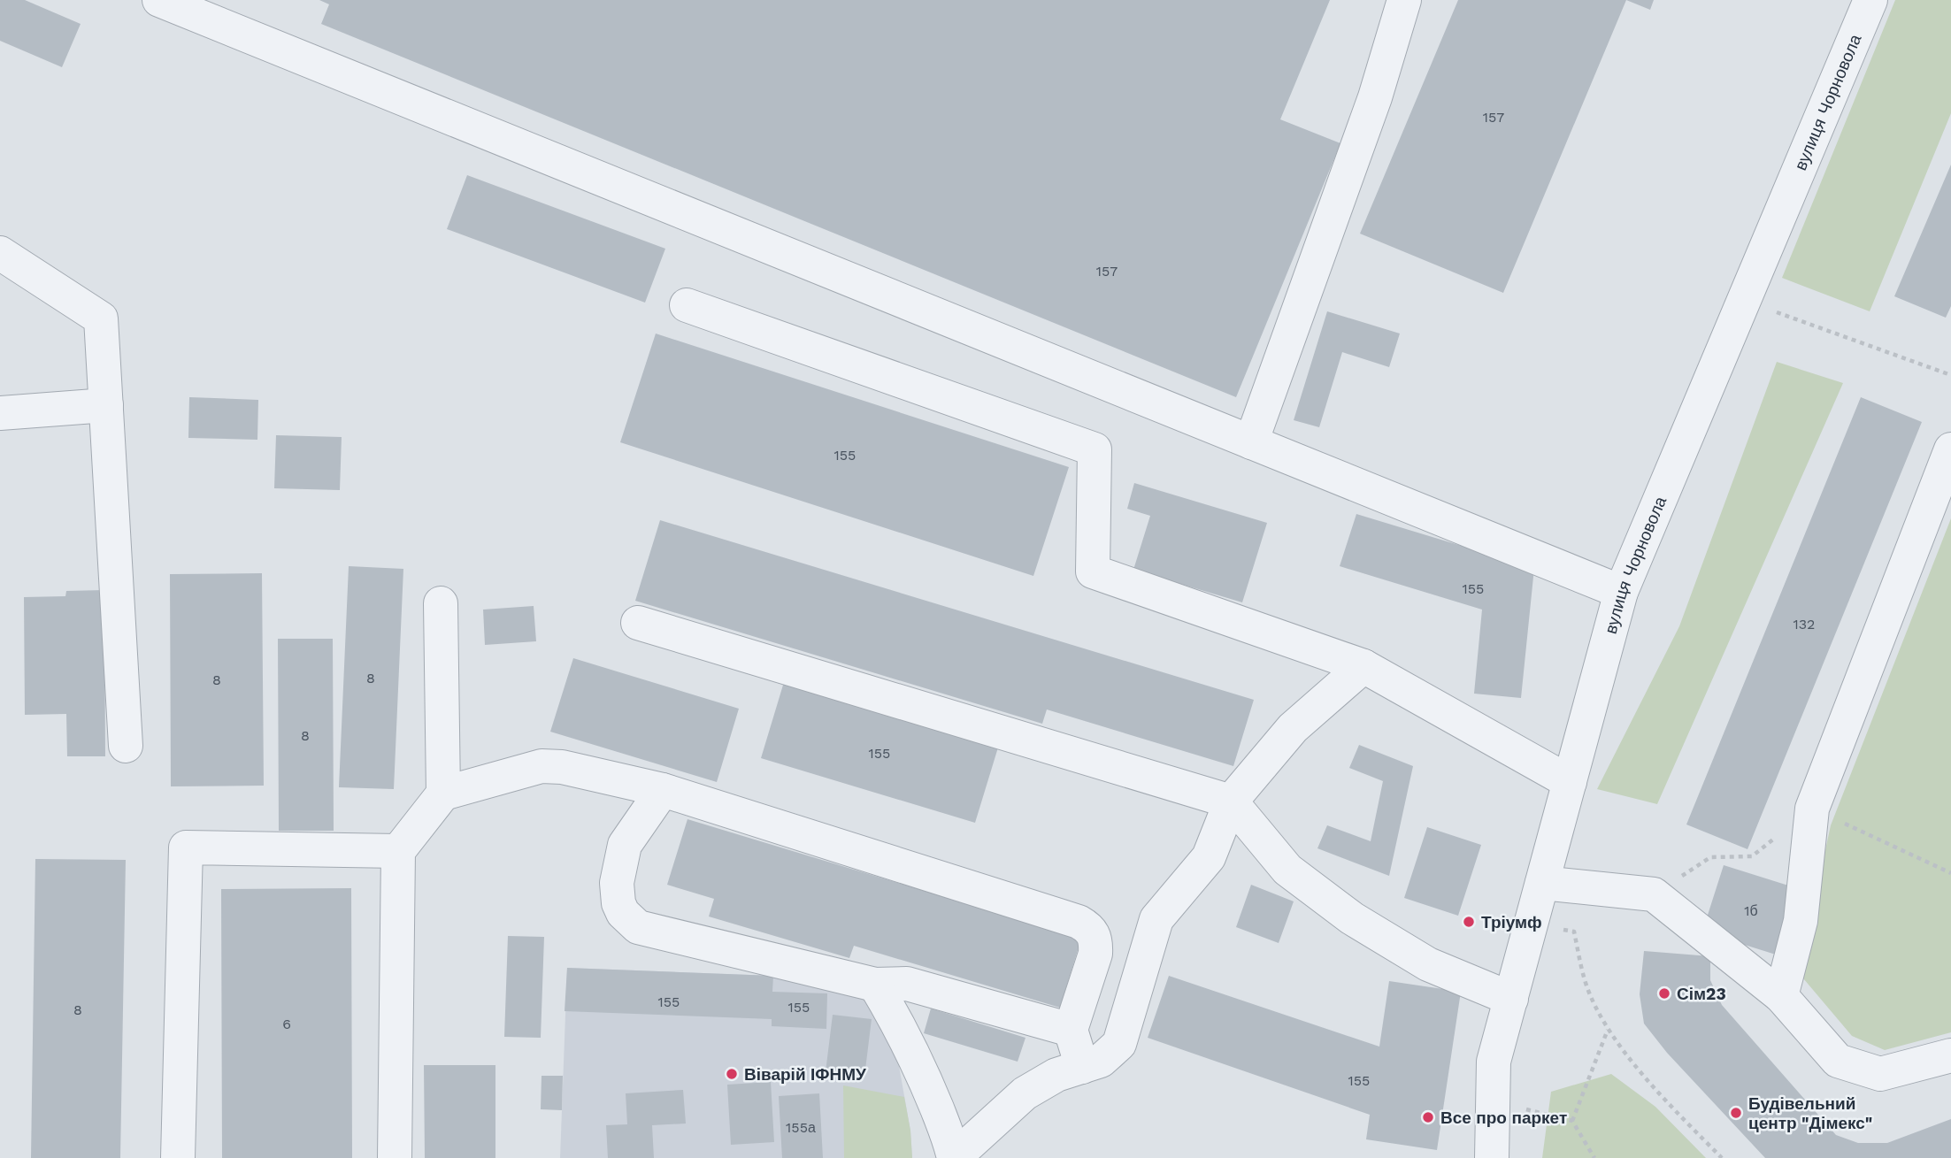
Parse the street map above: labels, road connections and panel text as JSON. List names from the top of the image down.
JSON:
{
  "streets": {
    "street": ["вулиця Чорновола"]
  },
  "places": [
    "Тріумф",
    "Сім23",
    "Віварій ІФНМУ",
    "Будівельний центр \"Дімекс\"",
    "Все про паркет"
  ],
  "house_numbers": [
    "157",
    "157",
    "155",
    "155",
    "132",
    "8",
    "8",
    "8",
    "155",
    "1б",
    "155",
    "155",
    "8",
    "6",
    "155",
    "155а"
  ]
}
